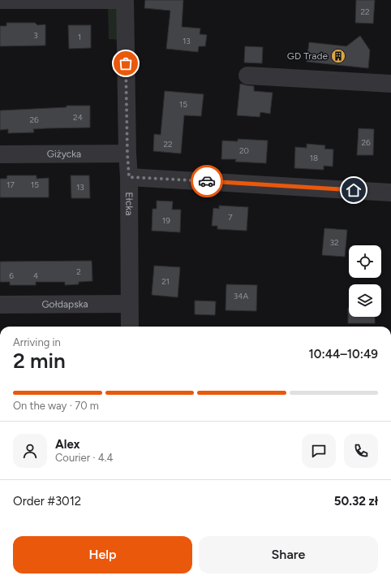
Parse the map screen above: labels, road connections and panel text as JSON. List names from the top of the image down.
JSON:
{
  "streets": {
    "street": ["Giżycka", "Ełcka", "Gołdapska"]
  },
  "crossings": [
    ["Giżycka", "Ełcka"],
    ["Ełcka", "Gołdapska"]
  ],
  "places": {
    "building": ["GD Trade"]
  },
  "house_numbers": [
    "22",
    "3",
    "1",
    "13",
    "15",
    "24",
    "26",
    "26",
    "22",
    "20",
    "18",
    "17",
    "15",
    "13",
    "7",
    "19",
    "32",
    "2",
    "6",
    "4",
    "21",
    "34A"
  ],
  "page": {
    "heading": ["2 min", "Arriving in", "10:44–10:49"],
    "panel": [
      "Alex",
      "Courier · 4.4",
      "Order #3012",
      "50.32 zł"
    ],
    "bar": "On the way · 70 m",
    "buttons": ["Help", "Share"]
  }
}
